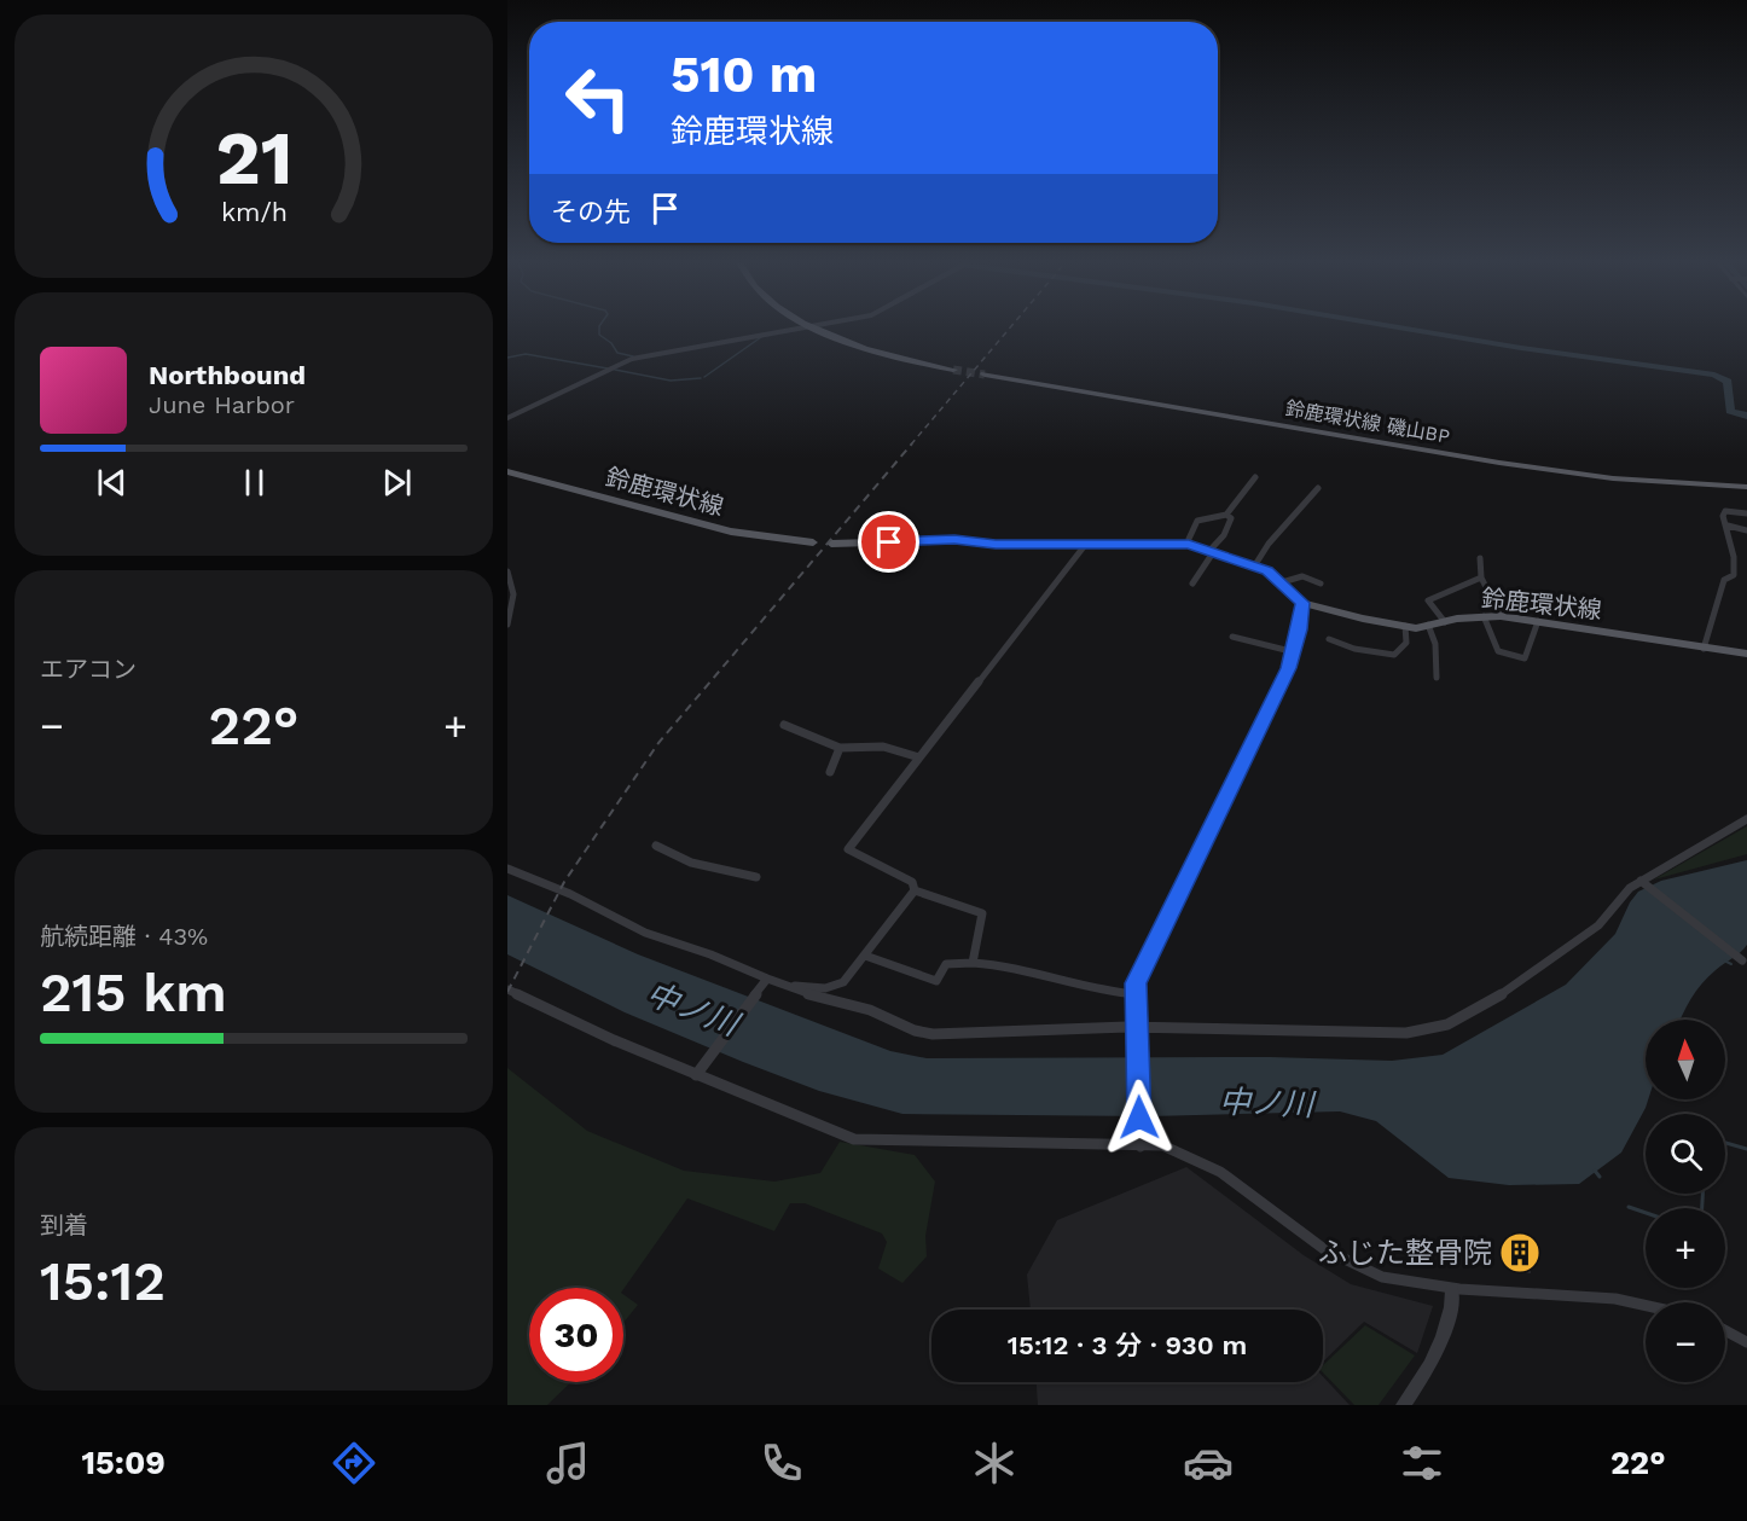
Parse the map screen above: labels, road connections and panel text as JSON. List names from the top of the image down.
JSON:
{
  "streets": {
    "main road": ["鈴鹿環状線 磯山BP", "鈴鹿環状線"]
  },
  "water": ["中ノ川"],
  "places": {
    "building": ["ふじた整骨院"]
  },
  "north": "top",
  "page": {
    "turn": ["510 m", "鈴鹿環状線"],
    "then": "その先",
    "song": ["Northbound", "June Harbor"],
    "tile": [
      "エアコン",
      ["航続距離 · 43%", "215 km"],
      ["到着", "15:12"]
    ],
    "heat": ["−", "22°", "+"],
    "map_buttons": ["+", "−"],
    "limit": "30",
    "trip": "15:12 · 3 分 · 930 m",
    "tabs": ["15:09", "22°"],
    "gauge": ["21", "km/h"]
  }
}
